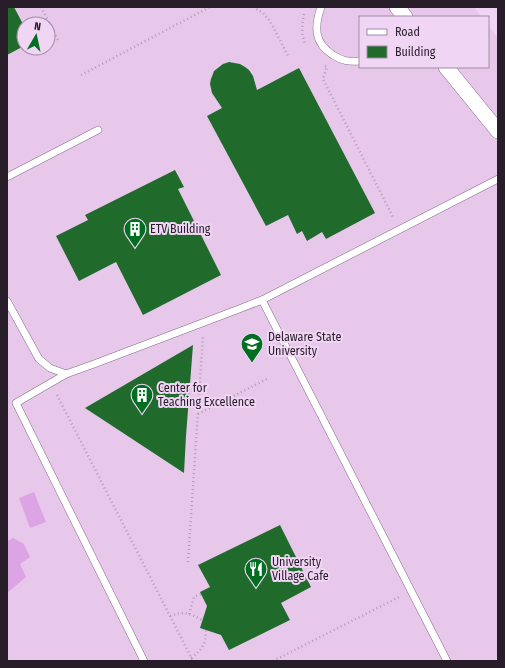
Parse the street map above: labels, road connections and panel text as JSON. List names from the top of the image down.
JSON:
{
  "places": {
    "building": ["ETV Building", "Center for Teaching Excellence"],
    "school or university": ["Delaware State University"],
    "restaurant": ["University Village Cafe"]
  },
  "legend": ["Road", "Building"],
  "north": "top"
}
